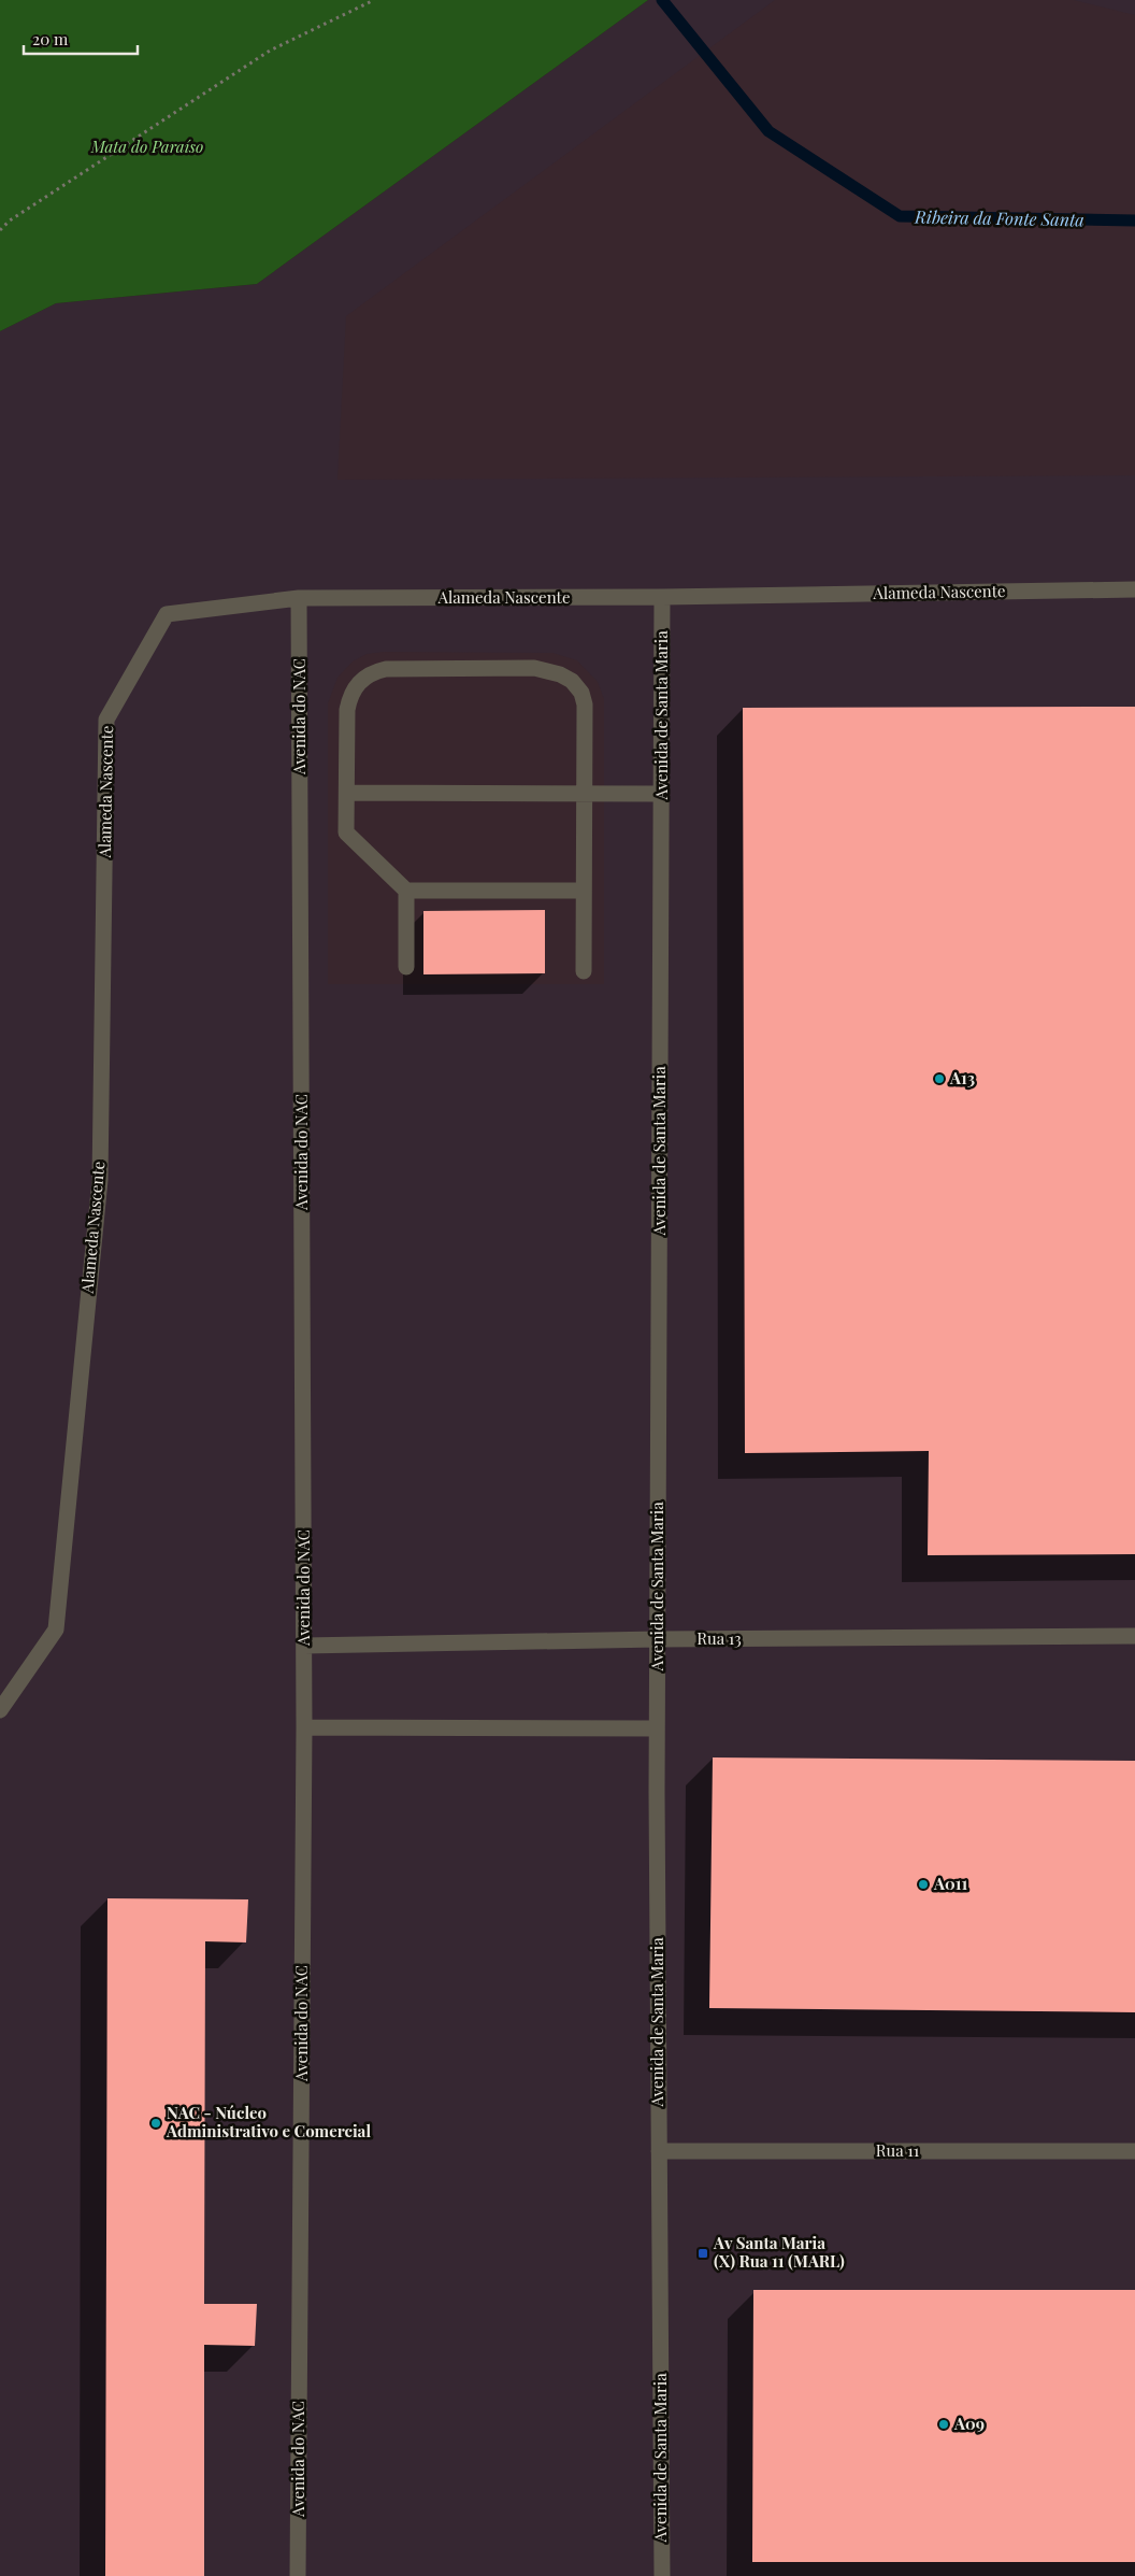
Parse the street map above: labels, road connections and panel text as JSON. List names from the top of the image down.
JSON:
{
  "streets": {
    "street": [
      "Alameda Nascente",
      "Avenida de Santa Maria",
      "Avenida do NAC",
      "Rua 13",
      "Rua 11"
    ]
  },
  "crossings": [
    ["Alameda Nascente", "Avenida de Santa Maria"],
    ["Alameda Nascente", "Avenida do NAC"],
    ["Avenida de Santa Maria", "Rua 13"],
    ["Avenida de Santa Maria", "Rua 11"],
    ["Avenida do NAC", "Rua 13"]
  ],
  "water": ["Ribeira da Fonte Santa"],
  "parks": ["Mata do Paraíso"],
  "places": {
    "other": [
      "A13",
      "A011",
      "NAC - Núcleo Administrativo e Comercial",
      "A09"
    ],
    "transit": ["Av Santa Maria (X) Rua 11 (MARL)"]
  },
  "scale_bar": "20 m"
}
